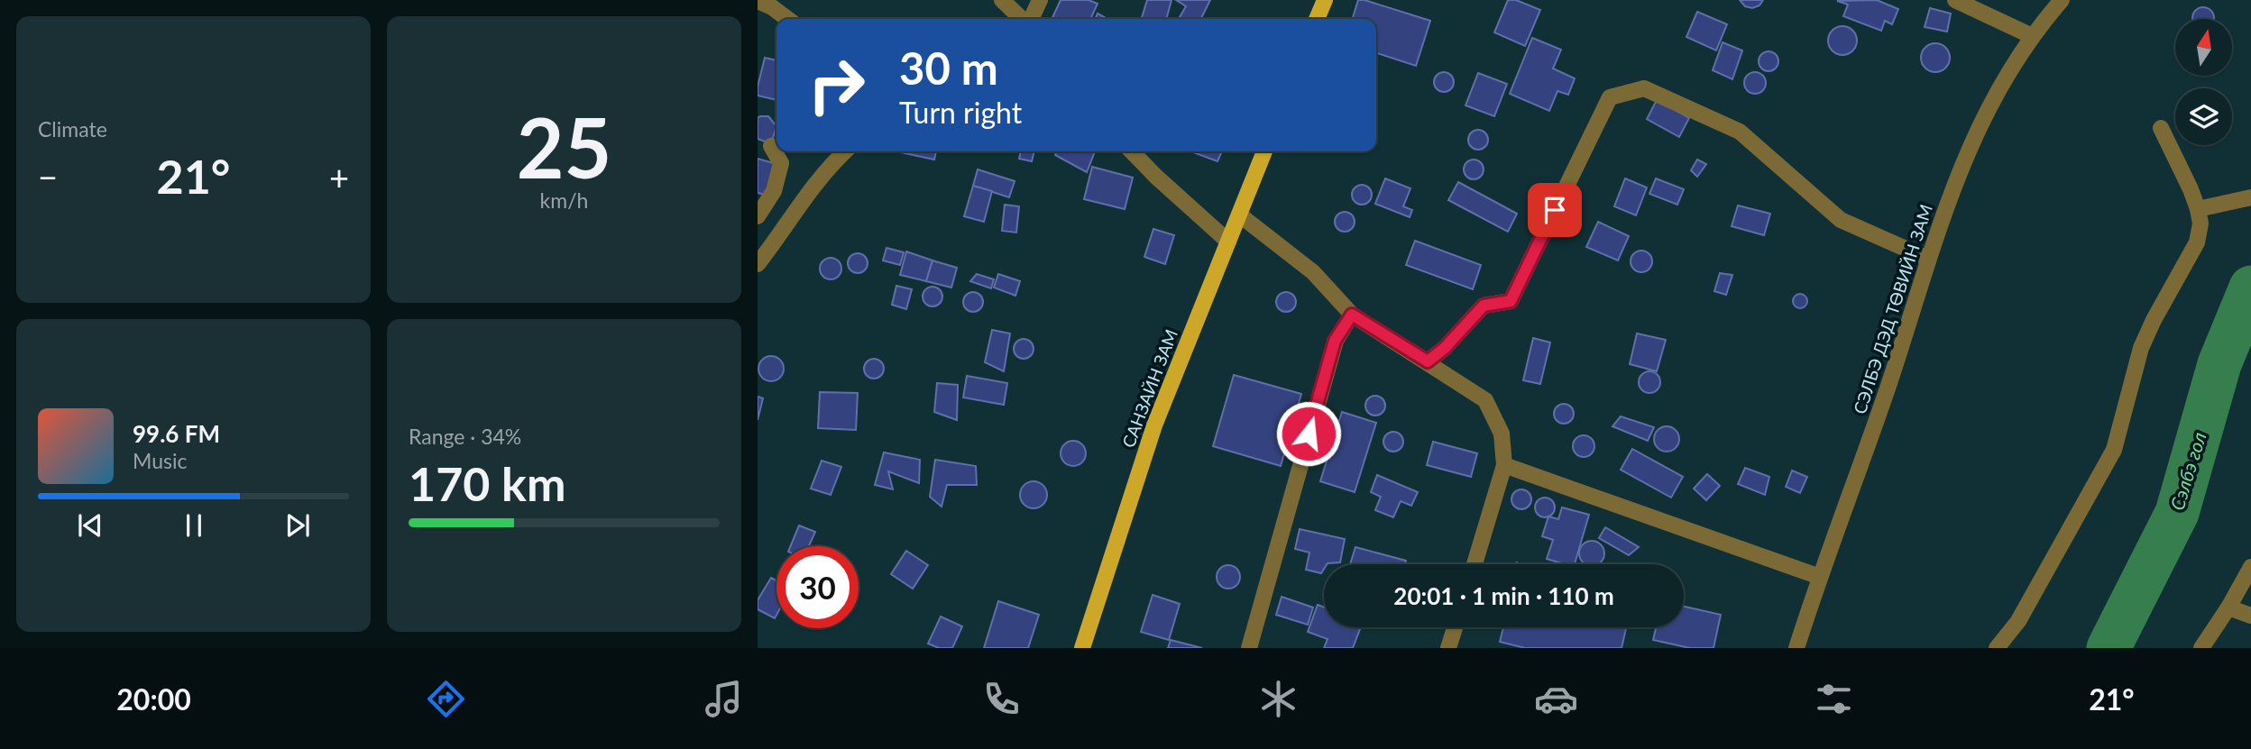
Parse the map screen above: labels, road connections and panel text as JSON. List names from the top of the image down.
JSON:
{
  "streets": {
    "main road": ["САНЗАЙН ЗАМ"],
    "street": ["СЭЛБЭ ДЭД ТӨВИЙН ЗАМ"]
  },
  "water": ["Сэлбэ гол"],
  "north": "top",
  "page": {
    "tile": [
      "Climate",
      ["25", "km/h"],
      ["Range · 34%", "170 km"]
    ],
    "turn": ["30 m", "Turn right"],
    "heat": ["−", "21°", "+"],
    "song": ["99.6 FM", "Music"],
    "limit": "30",
    "trip": "20:01 · 1 min · 110 m",
    "tabs": ["20:00", "21°"]
  }
}
